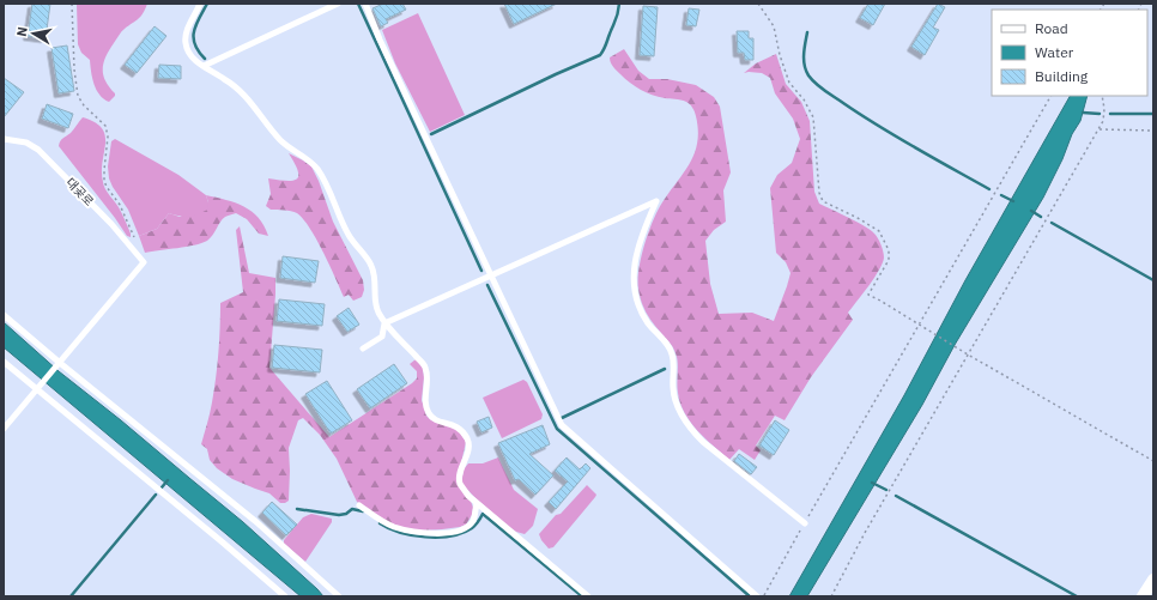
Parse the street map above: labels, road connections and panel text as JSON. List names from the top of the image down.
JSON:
{
  "streets": {
    "lane": ["대곶로"]
  },
  "legend": ["Road", "Water", "Building"],
  "north": "left"
}
